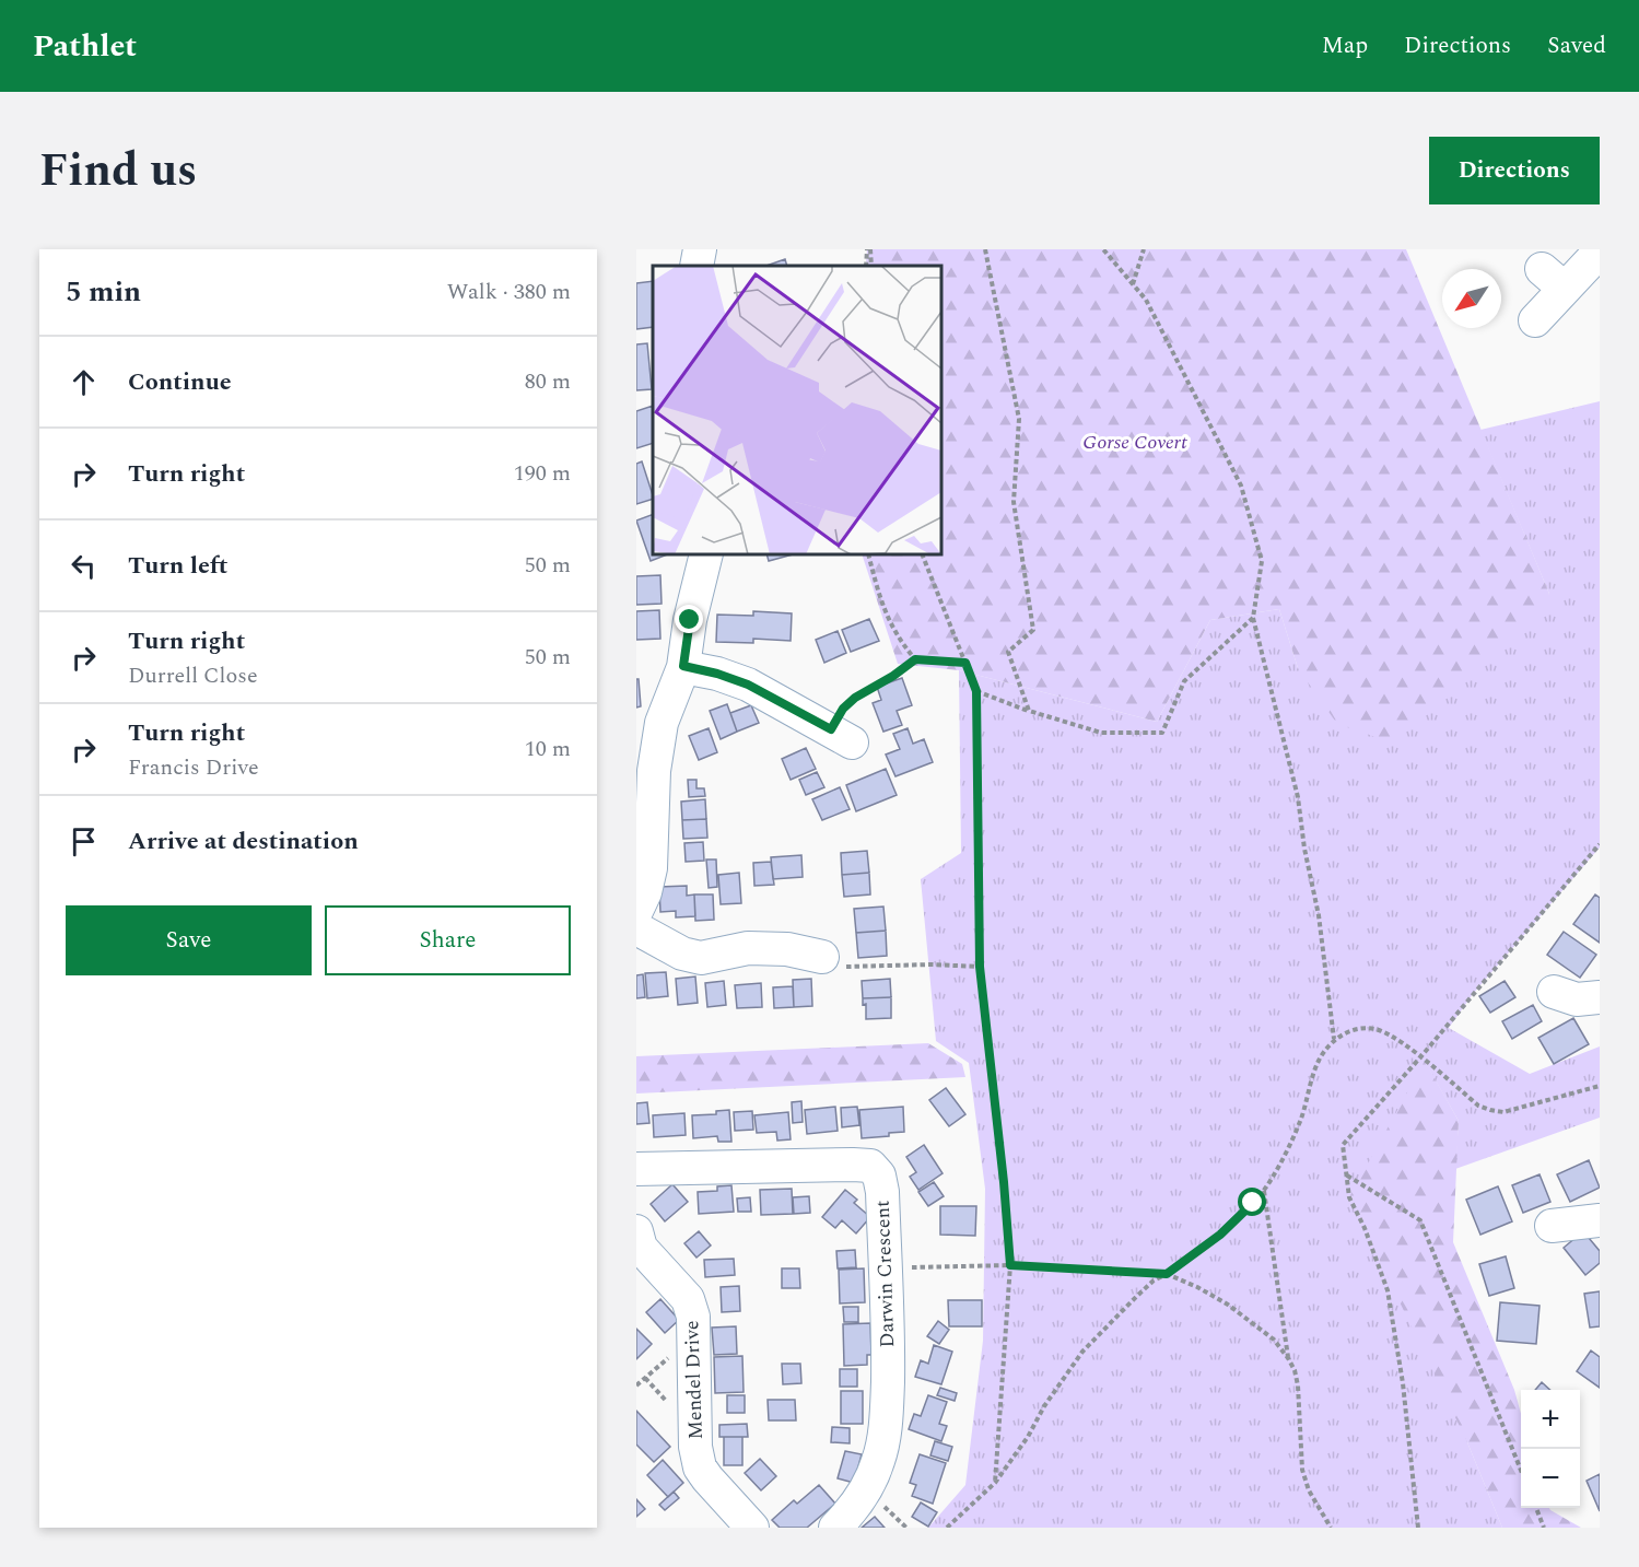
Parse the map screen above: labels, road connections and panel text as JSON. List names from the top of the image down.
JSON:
{
  "streets": {
    "street": ["Darwin Crescent", "Mendel Drive"]
  },
  "parks": ["Gorse Covert"],
  "north": "bottom left",
  "page": {
    "header": "Pathlet",
    "nav": ["Map", "Directions", "Saved"],
    "title": "Find us",
    "buttons": [
      "Directions",
      ["Save", "Share"]
    ],
    "heading": ["5 min", "Walk · 380 m"],
    "list": [
      ["Continue", "80 m"],
      ["Turn right", "190 m"],
      ["Turn left", "50 m"],
      ["Turn right", "Durrell Close", "50 m"],
      ["Turn right", "Francis Drive", "10 m"],
      "Arrive at destination"
    ],
    "map_buttons": ["+", "−"]
  }
}
